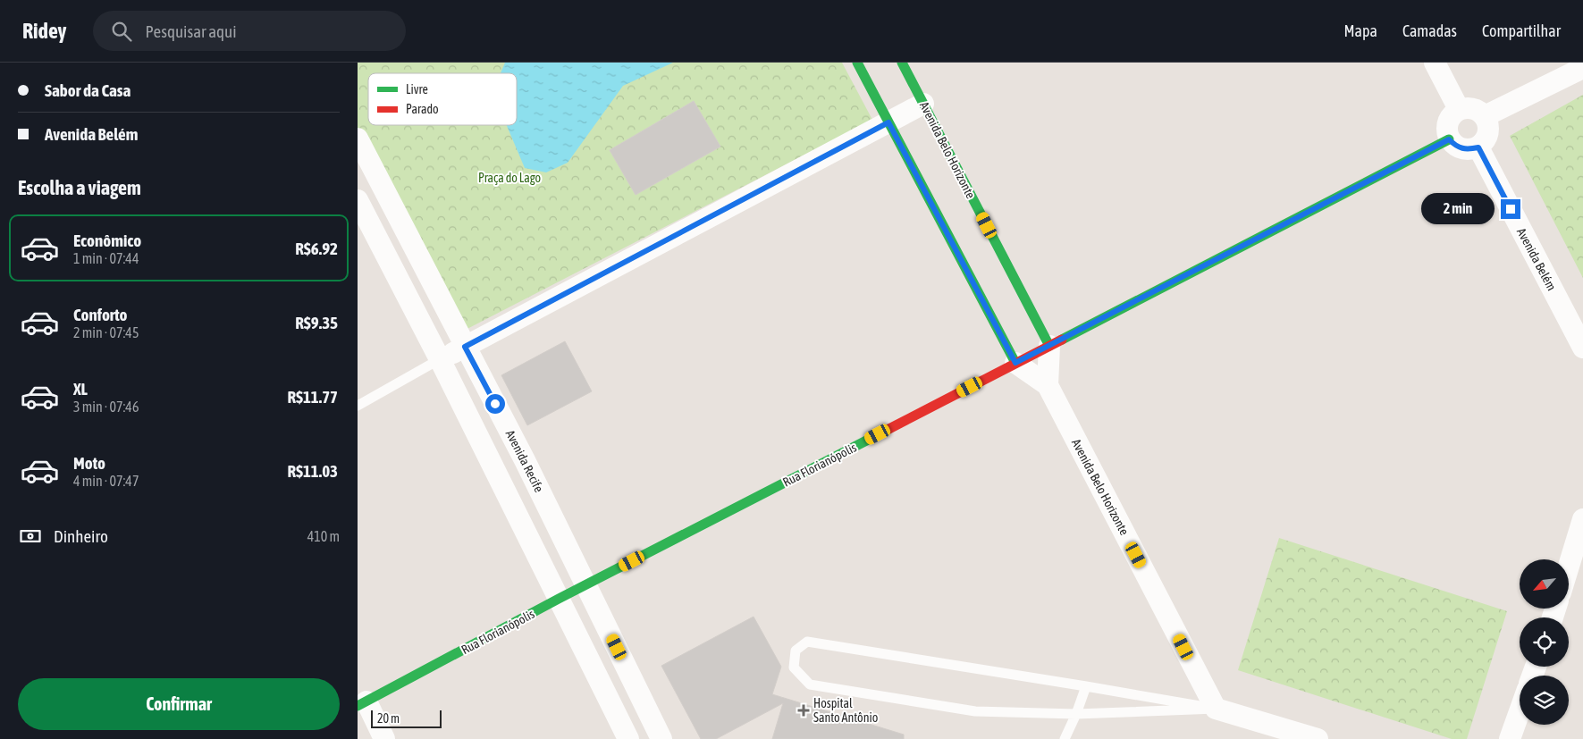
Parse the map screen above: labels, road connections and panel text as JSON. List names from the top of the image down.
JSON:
{
  "streets": {
    "street": [
      "Avenida Belo Horizonte",
      "Avenida Belém",
      "Avenida Recife",
      "Rua Florianópolis"
    ]
  },
  "crossings": [
    ["Avenida Belo Horizonte", "Rua Florianópolis"],
    ["Avenida Belém", "Rua Florianópolis"],
    ["Avenida Recife", "Rua Florianópolis"]
  ],
  "parks": ["Praça do Lago"],
  "places": {
    "health": ["Hospital Santo Antônio"]
  },
  "legend": ["Livre", "Parado"],
  "scale_bar": "20 m",
  "north": "bottom left",
  "page": {
    "header": "Ridey",
    "search": "Pesquisar aqui",
    "nav": ["Mapa", "Camadas", "Compartilhar"],
    "banner": ["Sabor da Casa", "Avenida Belém"],
    "heading": "Escolha a viagem",
    "bubble": "2 min",
    "list": [
      {
        "name": "Econômico",
        "note": "1 min · 07:44",
        "value": "R$6.92"
      },
      {
        "name": "Conforto",
        "note": "2 min · 07:45",
        "value": "R$9.35"
      },
      {
        "name": "XL",
        "note": "3 min · 07:46",
        "value": "R$11.77"
      },
      {
        "name": "Moto",
        "note": "4 min · 07:47",
        "value": "R$11.03"
      }
    ],
    "pay": ["Dinheiro", "410 m"],
    "buttons": "Confirmar",
    "scale": "20 m"
  }
}
